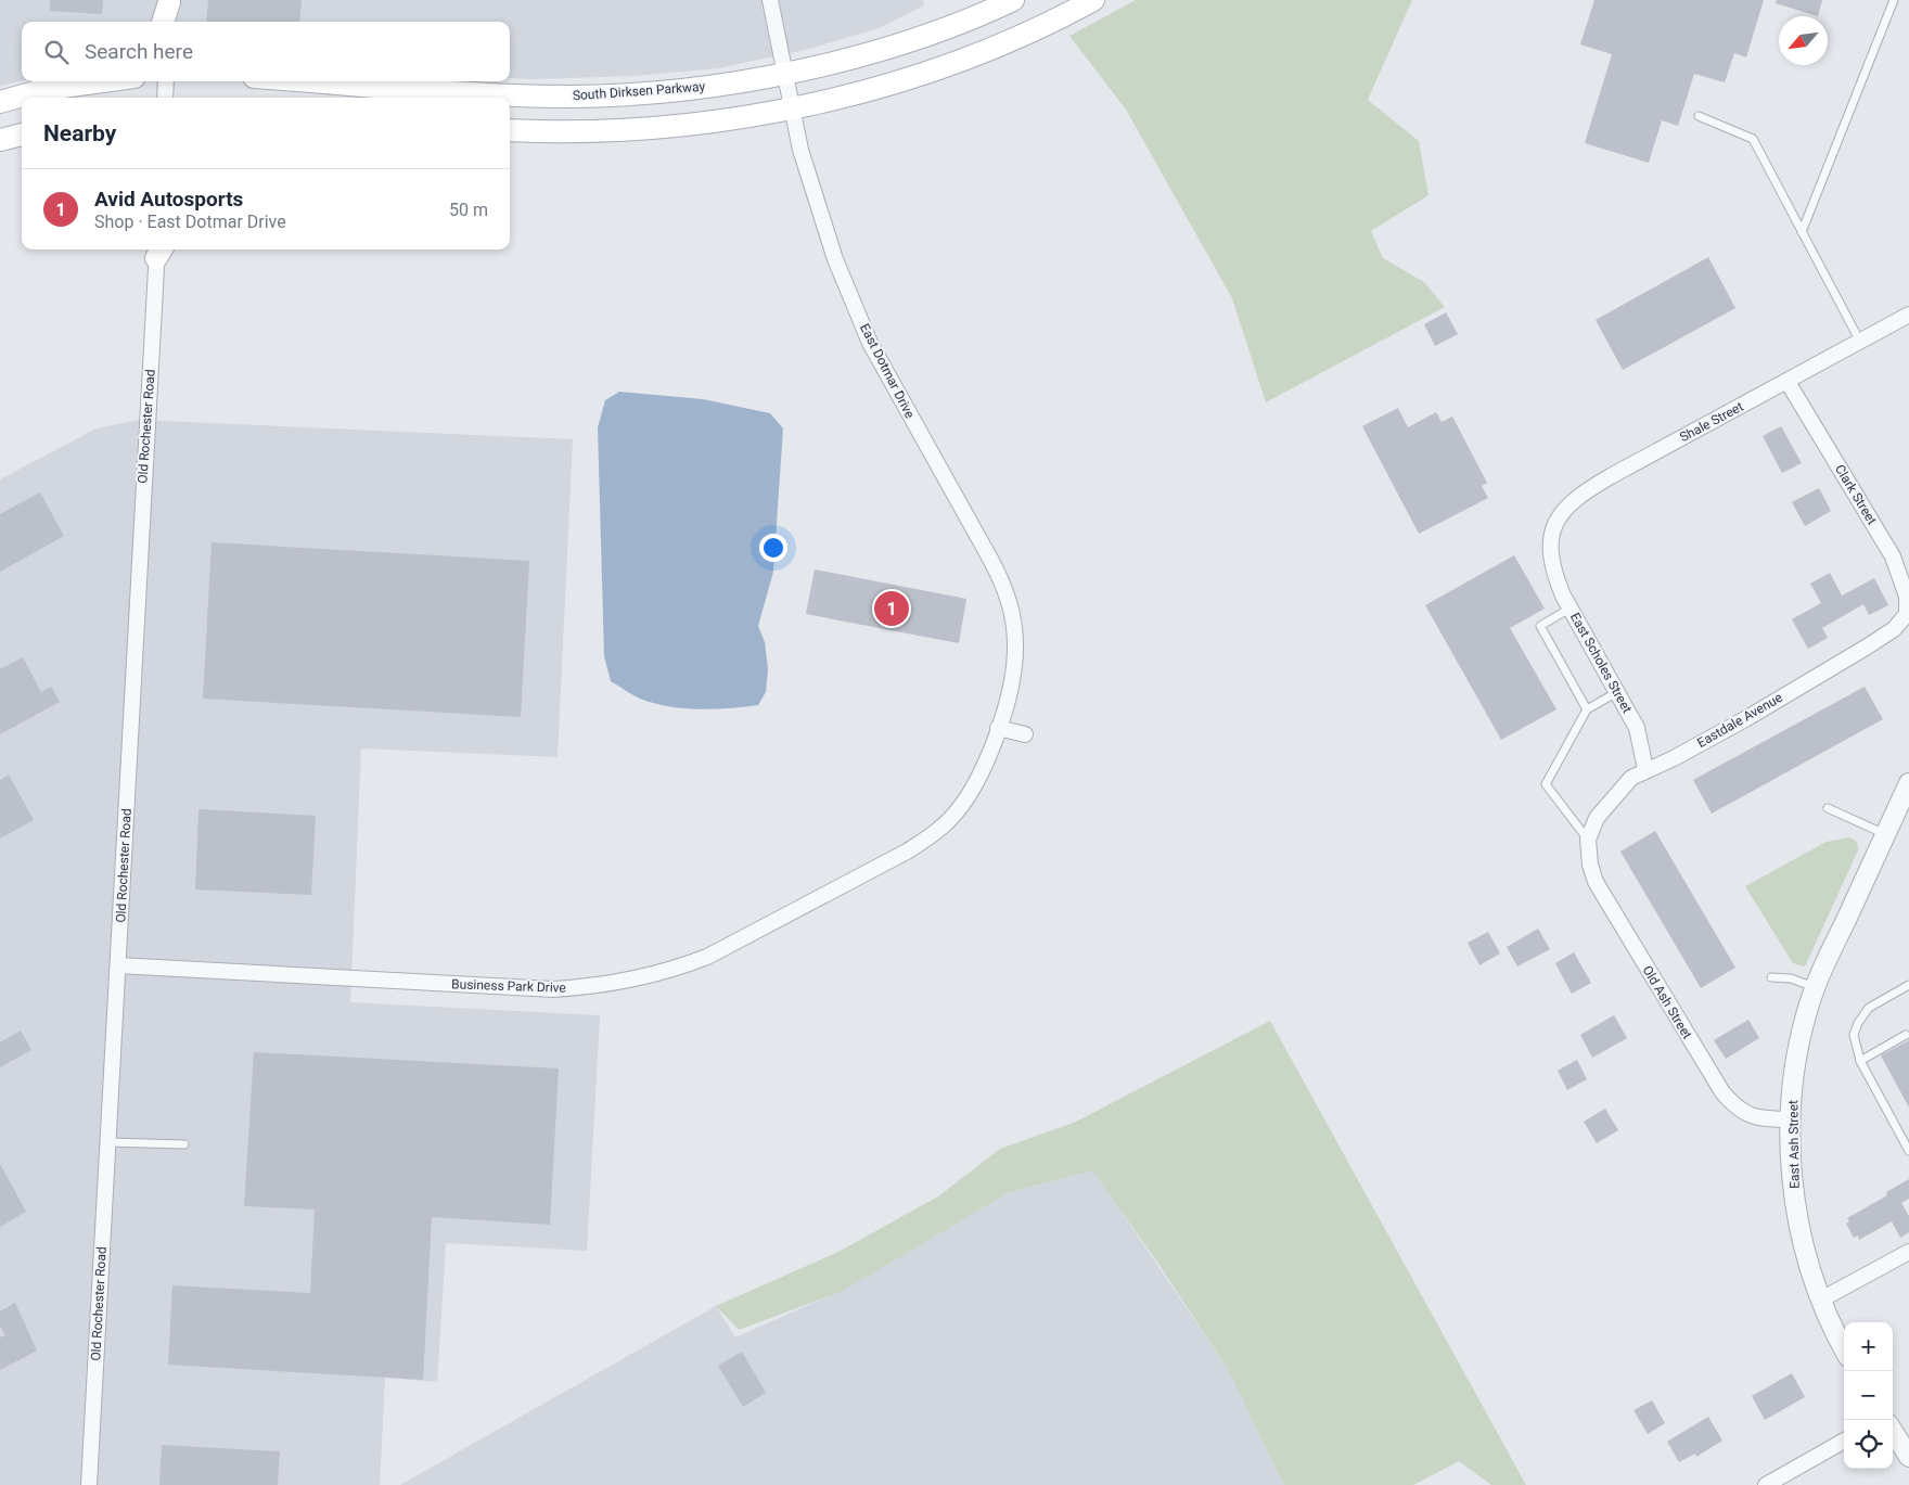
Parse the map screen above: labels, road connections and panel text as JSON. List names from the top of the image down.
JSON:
{
  "streets": {
    "main road": ["South Dirksen Parkway"],
    "street": [
      "East Dotmar Drive",
      "Shale Street",
      "Old Rochester Road",
      "Clark Street",
      "East Scholes Street",
      "Eastdale Avenue",
      "Business Park Drive",
      "Old Ash Street",
      "East Ash Street"
    ]
  },
  "crossings": [
    ["South Dirksen Parkway", "East Dotmar Drive"],
    ["East Dotmar Drive", "Business Park Drive"],
    ["Shale Street", "Clark Street"],
    ["Shale Street", "East Scholes Street"],
    ["Old Rochester Road", "Business Park Drive"],
    ["Clark Street", "Eastdale Avenue"],
    ["East Scholes Street", "Eastdale Avenue"],
    ["Eastdale Avenue", "Old Ash Street"],
    ["Old Ash Street", "East Ash Street"]
  ],
  "north": "bottom left",
  "page": {
    "search": "Search here",
    "heading": "Nearby",
    "list": [
      {
        "mark": "1",
        "name": "Avid Autosports",
        "note": "Shop · East Dotmar Drive",
        "value": "50 m"
      }
    ],
    "pins": "1",
    "map_buttons": ["+", "−"]
  }
}
